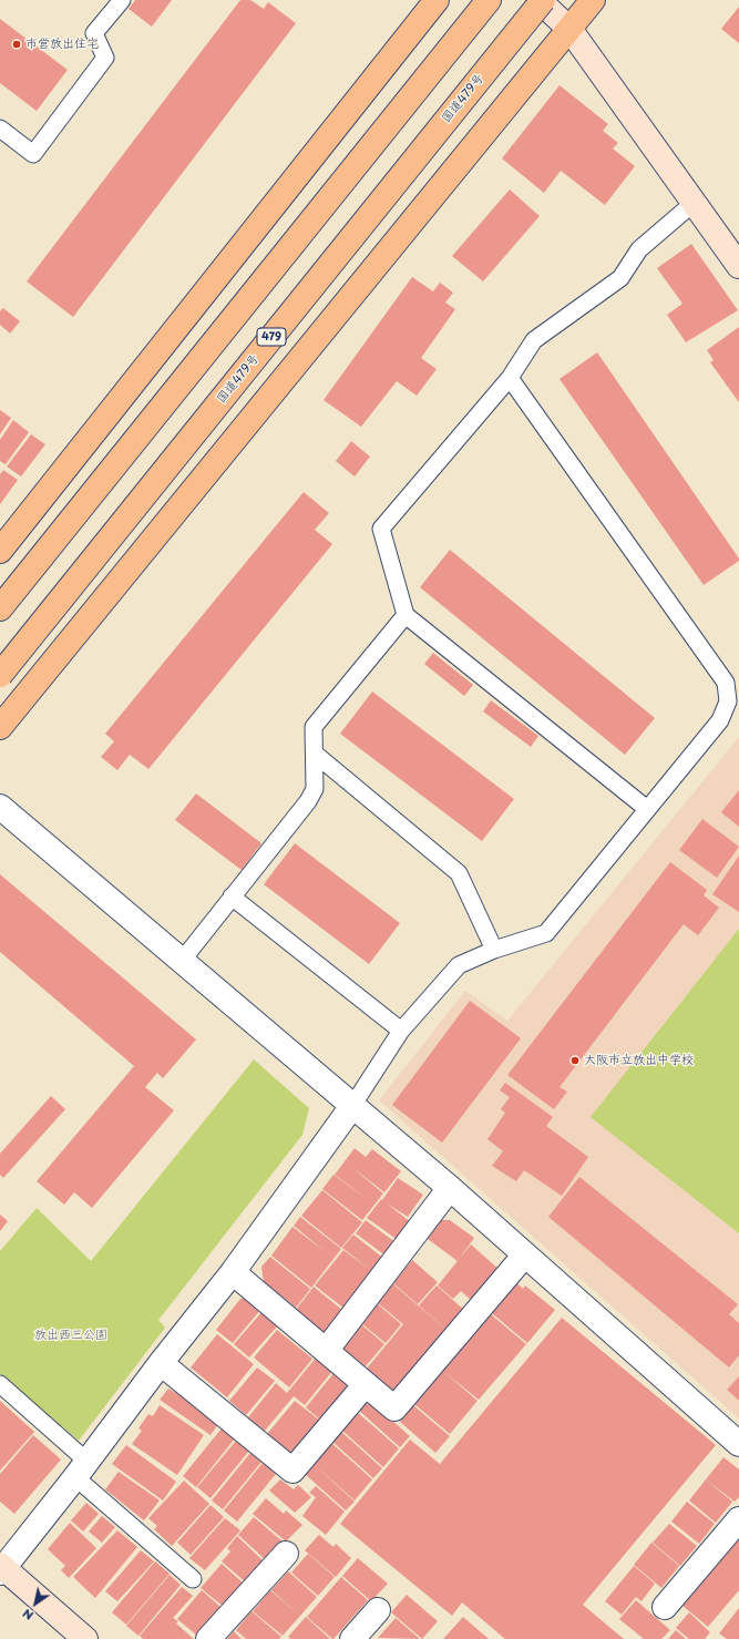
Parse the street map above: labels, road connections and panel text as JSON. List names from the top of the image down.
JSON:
{
  "streets": {
    "highway": ["国道479号", "479"]
  },
  "parks": ["放出西三公園"],
  "places": ["市営放出住宅", "大阪市立放出中学校"],
  "north": "bottom left"
}
